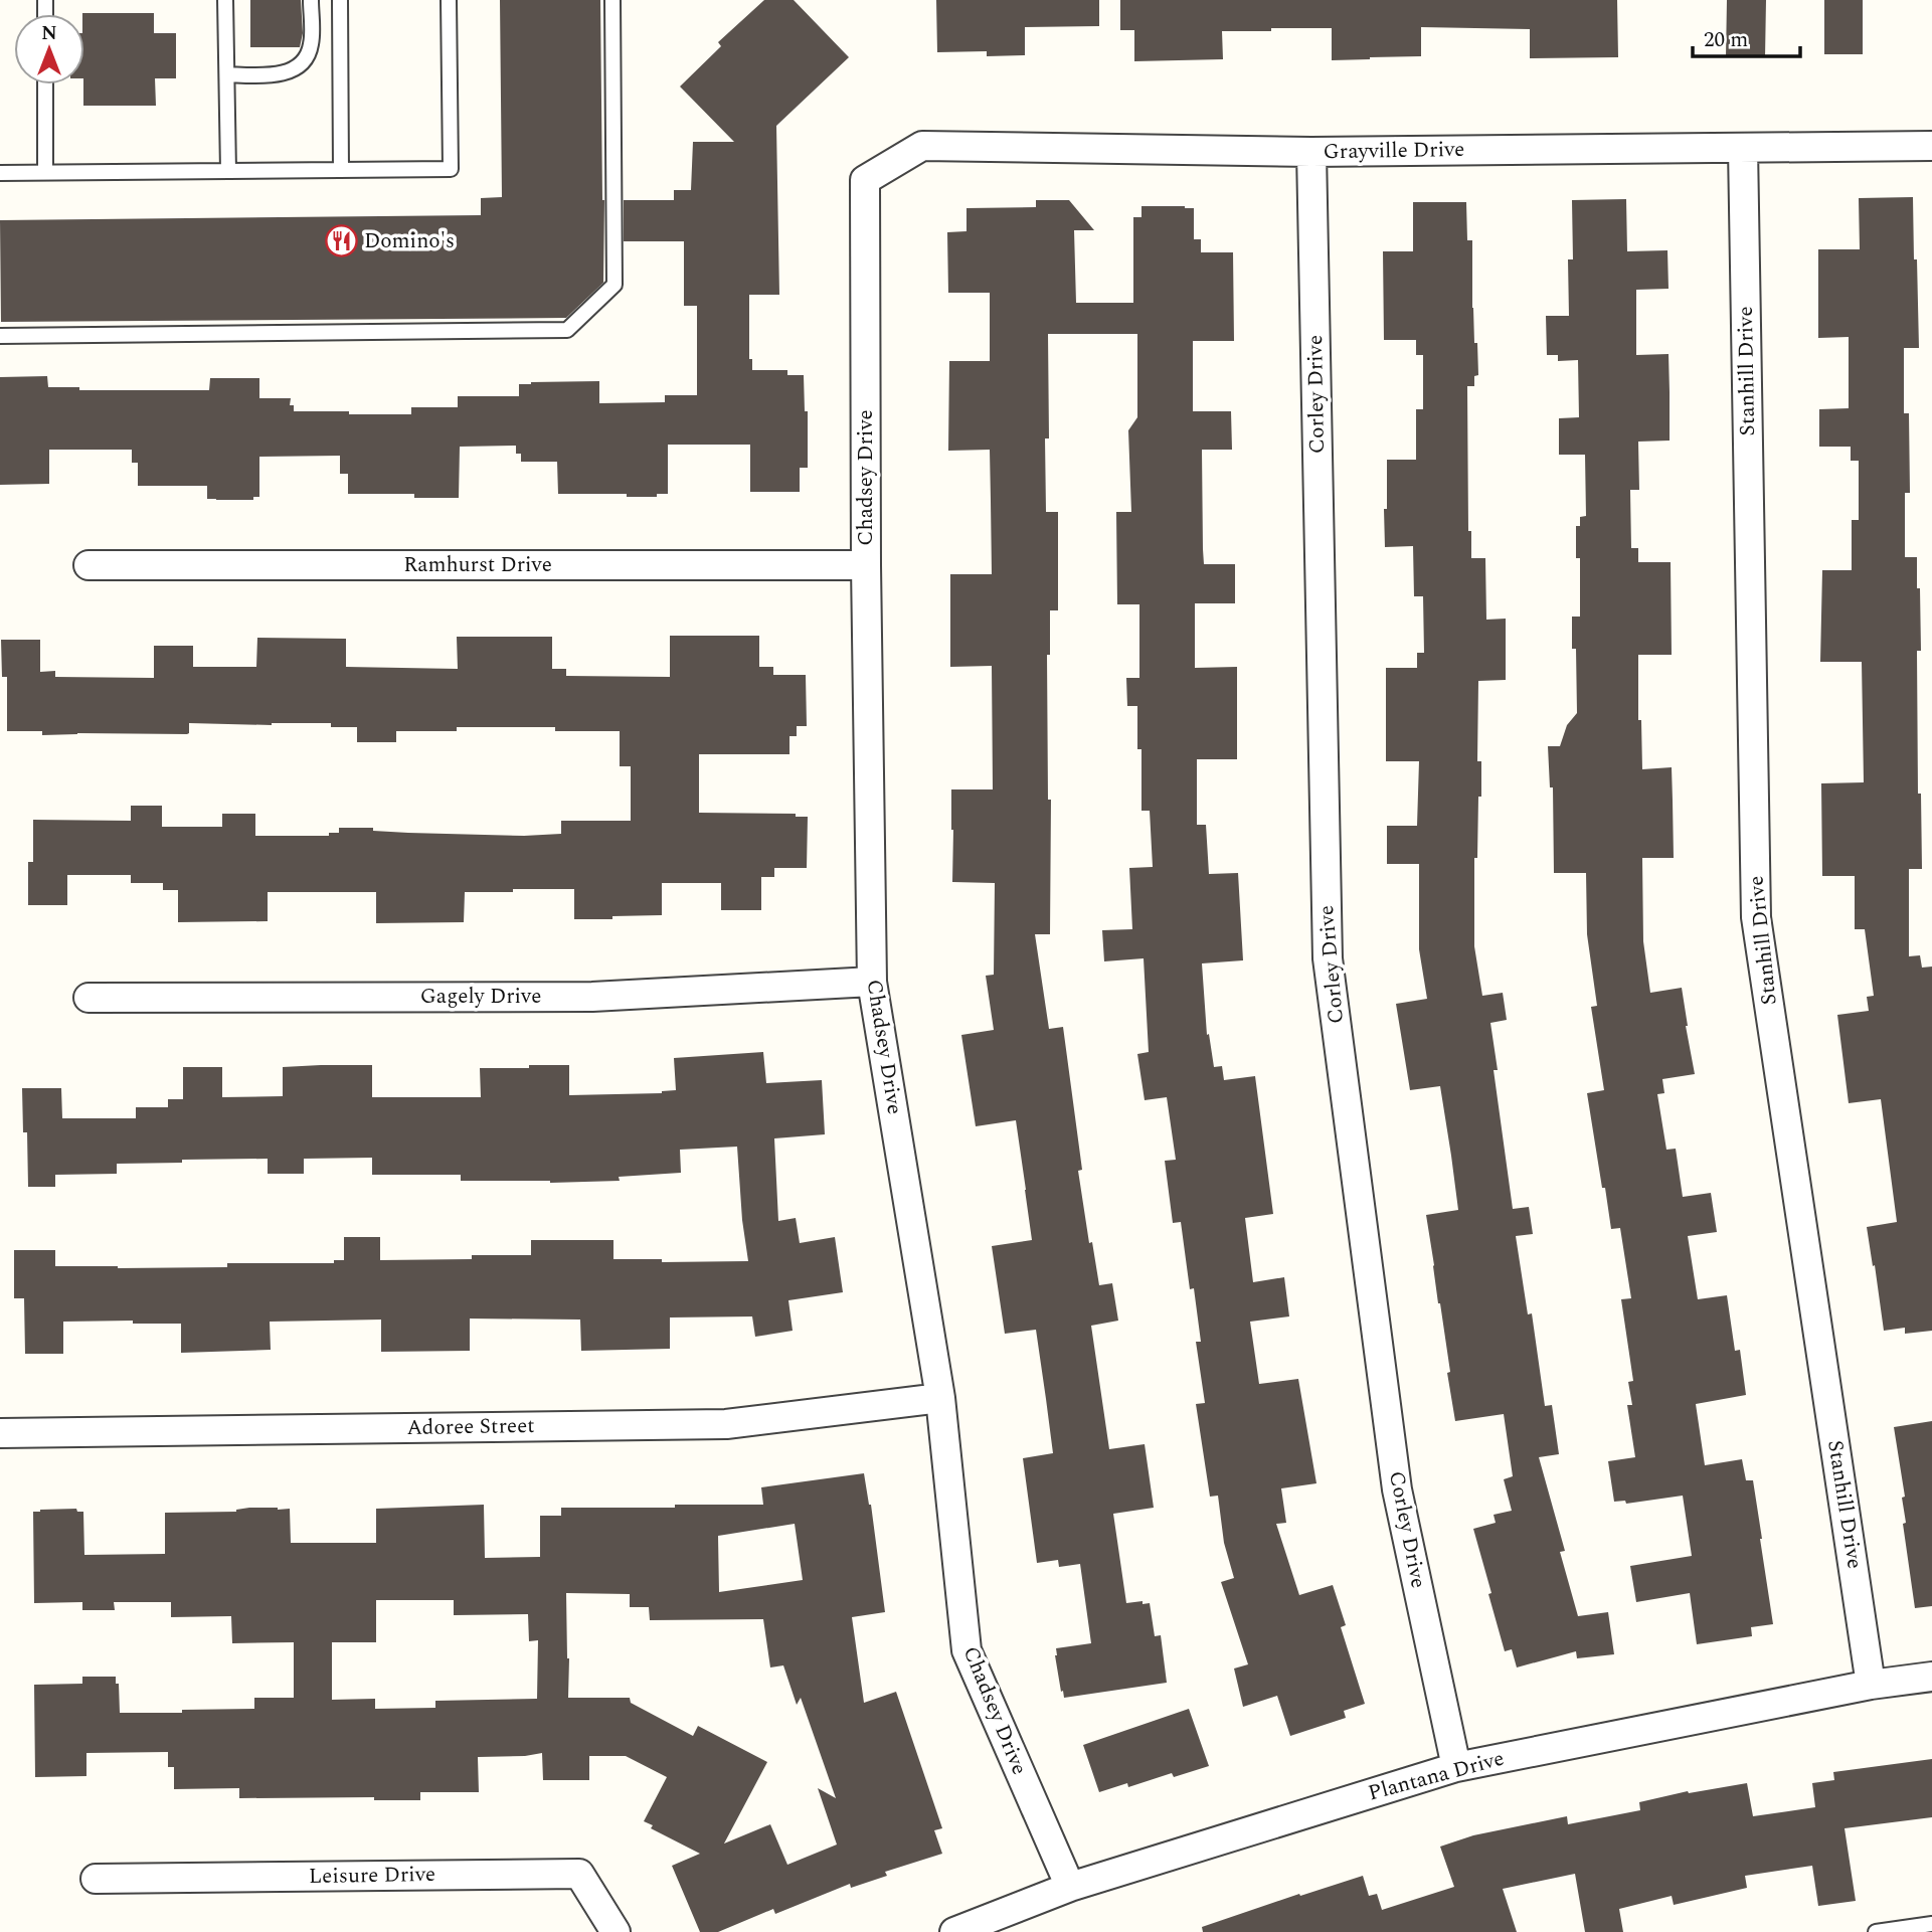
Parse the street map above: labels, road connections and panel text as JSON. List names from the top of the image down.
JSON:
{
  "streets": {
    "street": [
      "Grayville Drive",
      "Stanhill Drive",
      "Corley Drive",
      "Chadsey Drive",
      "Ramhurst Drive",
      "Gagely Drive",
      "Adoree Street",
      "Plantana Drive",
      "Leisure Drive"
    ]
  },
  "crossings": [
    ["Grayville Drive", "Stanhill Drive"],
    ["Grayville Drive", "Corley Drive"],
    ["Grayville Drive", "Chadsey Drive"],
    ["Stanhill Drive", "Plantana Drive"],
    ["Corley Drive", "Plantana Drive"],
    ["Chadsey Drive", "Ramhurst Drive"],
    ["Chadsey Drive", "Gagely Drive"],
    ["Chadsey Drive", "Adoree Street"],
    ["Chadsey Drive", "Plantana Drive"]
  ],
  "places": {
    "restaurant": ["Domino's"]
  },
  "scale_bar": "20 m",
  "north": "top"
}
